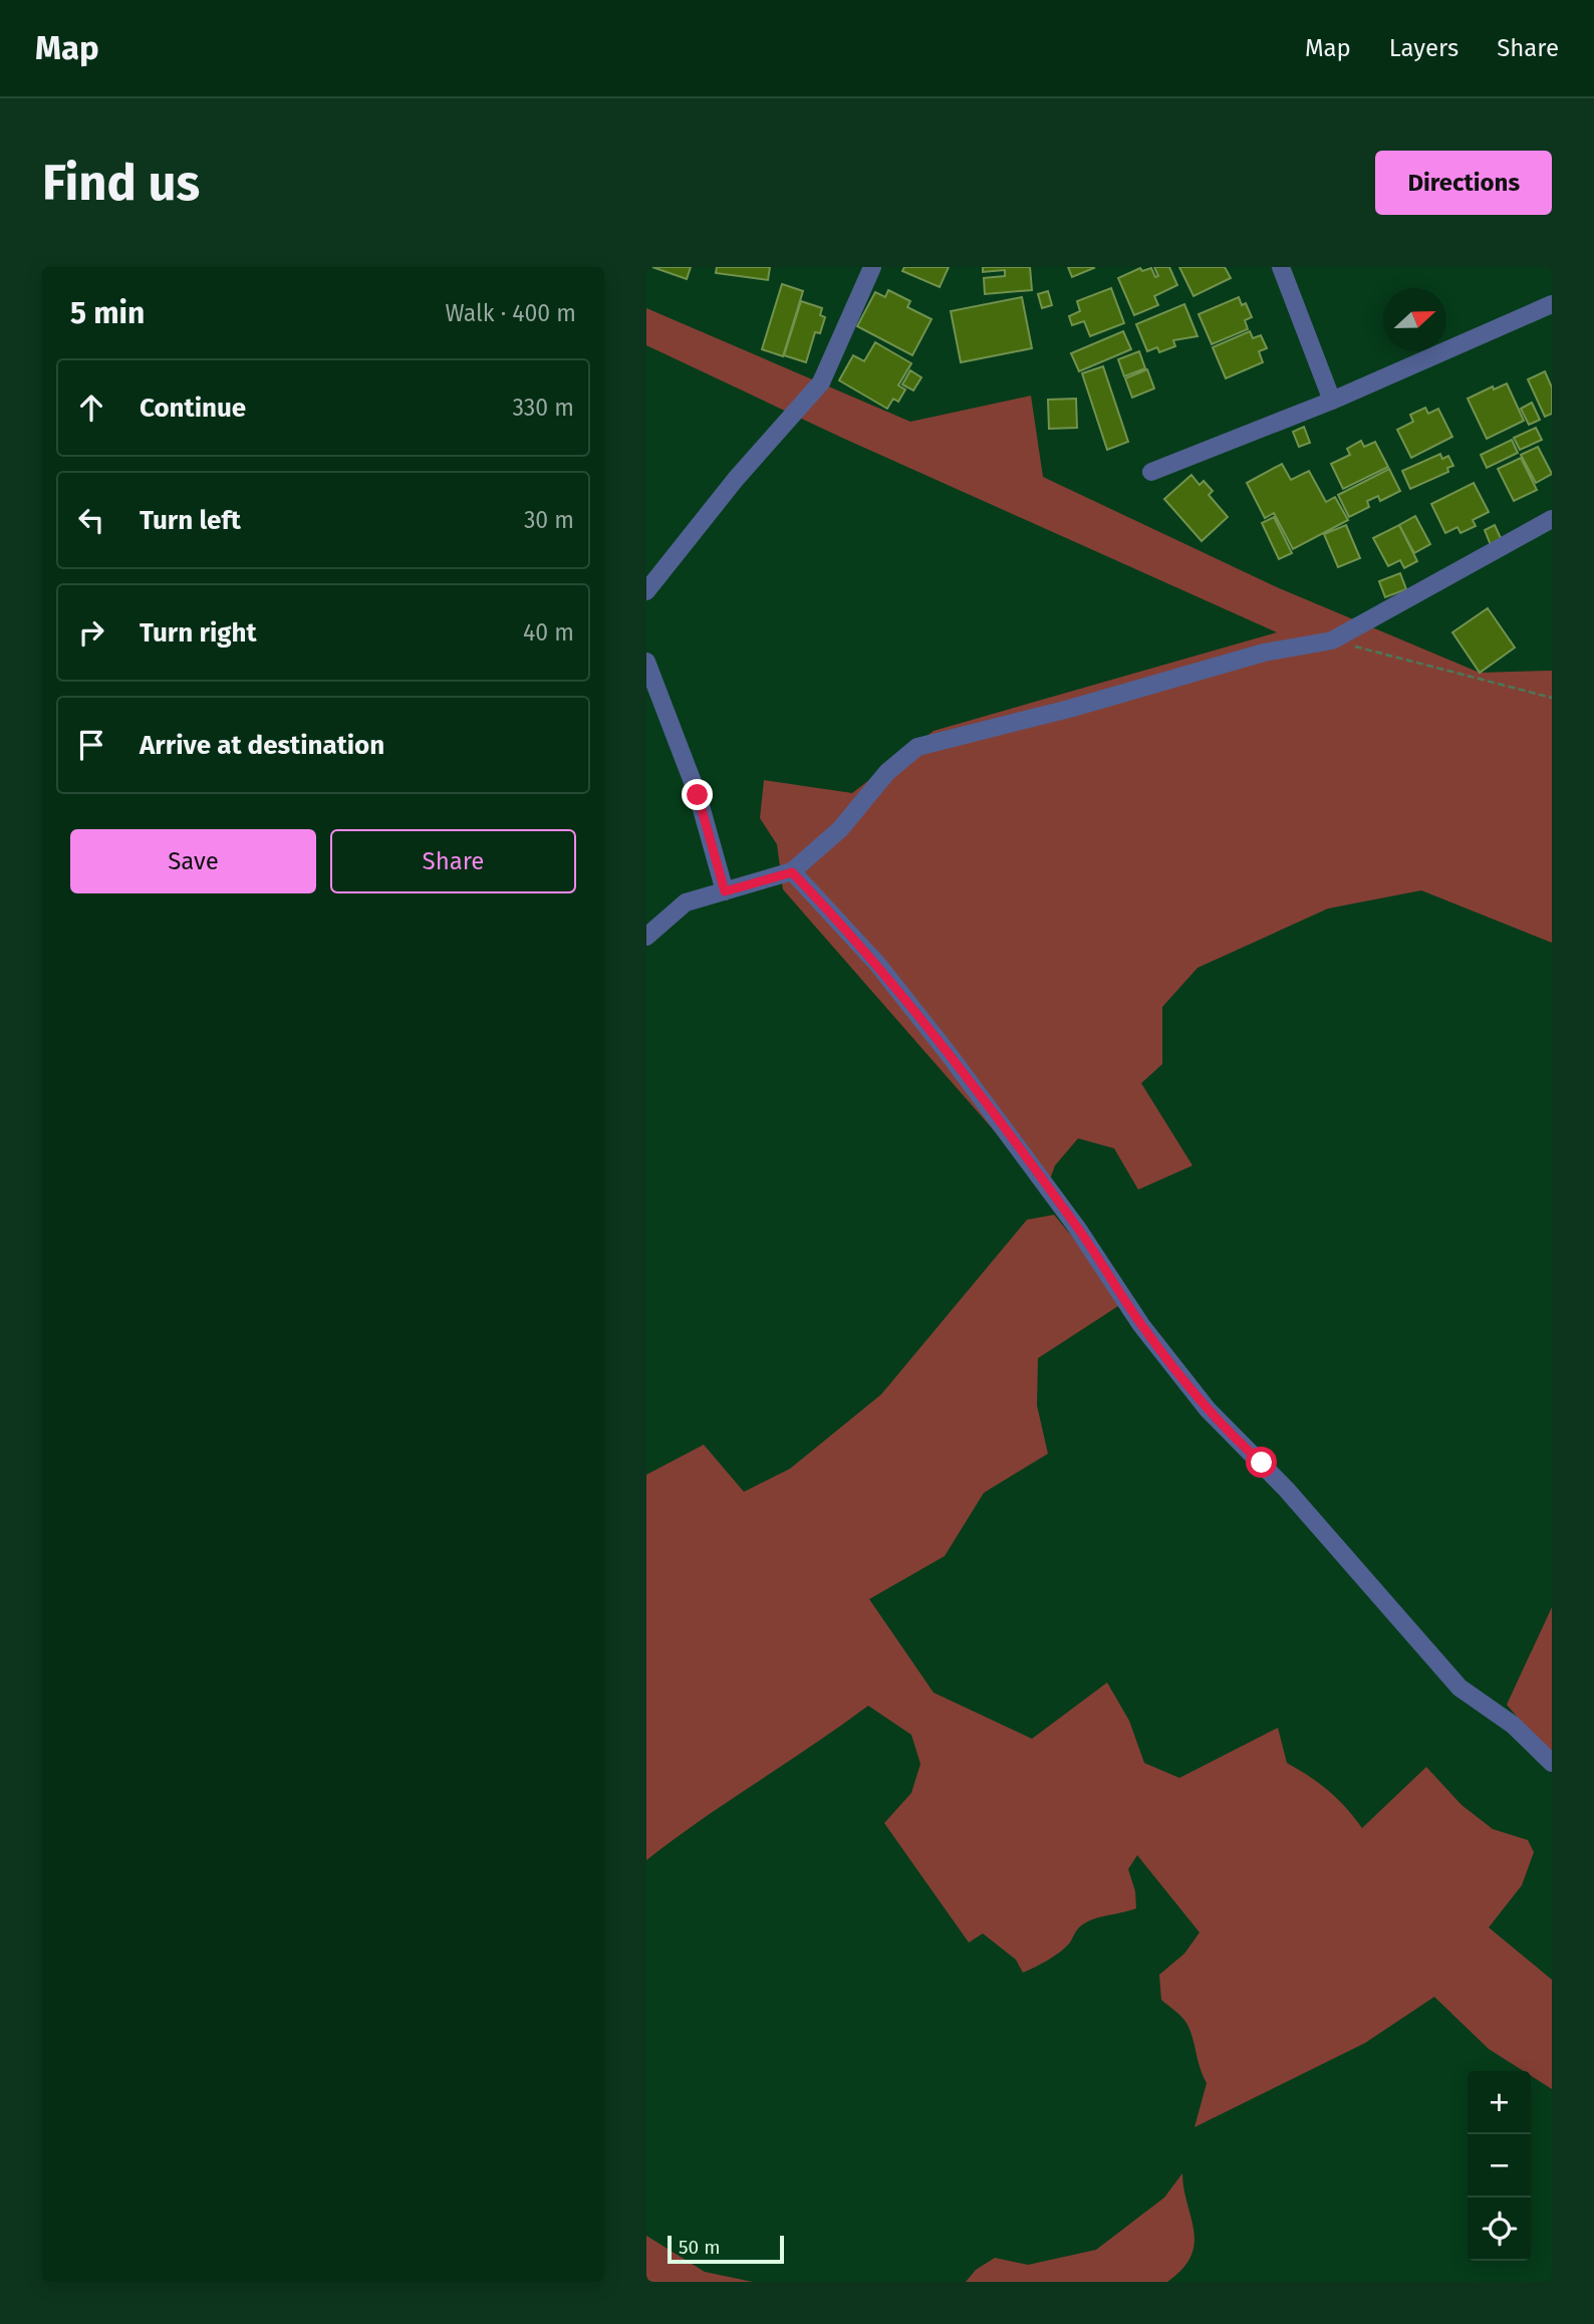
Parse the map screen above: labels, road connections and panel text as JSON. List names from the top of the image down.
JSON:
{
  "scale_bar": "50 m",
  "north": "right",
  "page": {
    "header": "Map",
    "nav": ["Map", "Layers", "Share"],
    "buttons": [
      "Directions",
      ["Save", "Share"]
    ],
    "title": "Find us",
    "heading": ["5 min", "Walk · 400 m"],
    "list": [
      ["Continue", "330 m"],
      ["Turn left", "30 m"],
      ["Turn right", "40 m"],
      "Arrive at destination"
    ],
    "map_buttons": ["+", "−"],
    "scale": "50 m"
  }
}
